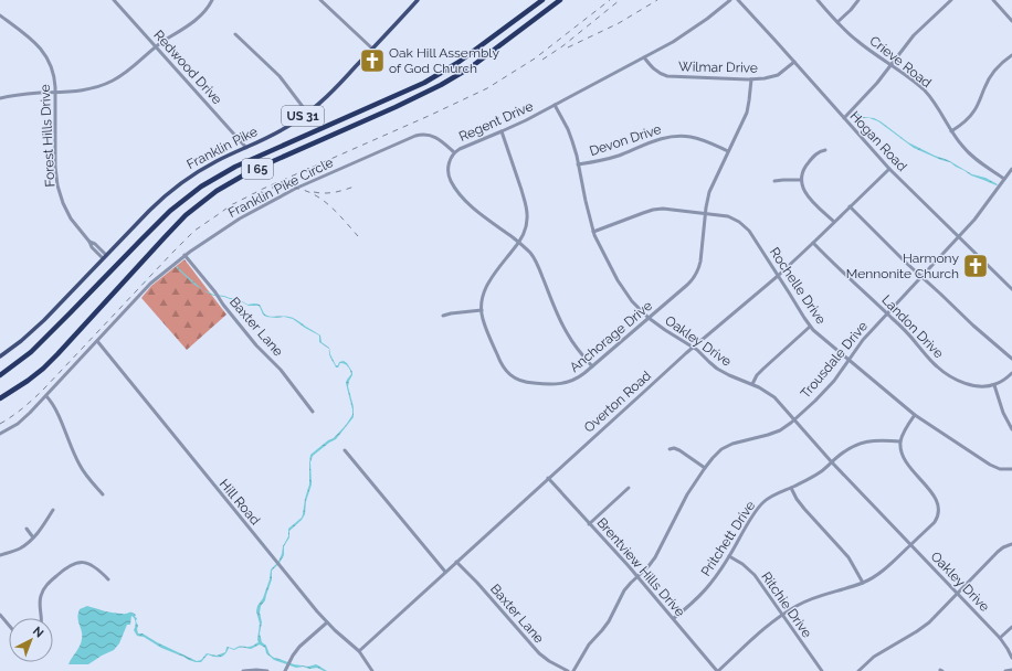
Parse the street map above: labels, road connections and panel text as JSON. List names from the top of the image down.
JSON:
{
  "streets": {
    "highway": ["I 65"],
    "main road": ["US 31", "Franklin Pike"],
    "street": [
      "Crieve Road",
      "Redwood Drive",
      "Wilmar Drive",
      "Regent Drive",
      "Forest Hills Drive",
      "Devon Drive",
      "Hogan Road",
      "Franklin Pike Circle",
      "Rochelle Drive",
      "Baxter Lane",
      "Landon Drive",
      "Anchorage Drive",
      "Oakley Drive",
      "Trousdale Drive",
      "Overton Road",
      "Hill Road",
      "Pritchett Drive",
      "Brentview Hills Drive",
      "Ritchie Drive"
    ]
  },
  "crossings": [
    ["Crieve Road", "Trousdale Drive"],
    ["Redwood Drive", "Franklin Pike"],
    ["Wilmar Drive", "Regent Drive"],
    ["Wilmar Drive", "Hogan Road"],
    ["Wilmar Drive", "Anchorage Drive"],
    ["Regent Drive", "Franklin Pike Circle"],
    ["Regent Drive", "Anchorage Drive"],
    ["Regent Drive", "Oakley Drive"],
    ["Forest Hills Drive", "Franklin Pike"],
    ["Devon Drive", "Anchorage Drive"],
    ["Devon Drive", "Oakley Drive"],
    ["Hogan Road", "Trousdale Drive"],
    ["Hogan Road", "Overton Road"],
    ["Franklin Pike Circle", "Baxter Lane"],
    ["Franklin Pike Circle", "Hill Road"],
    ["Rochelle Drive", "Anchorage Drive"],
    ["Rochelle Drive", "Oakley Drive"],
    ["Rochelle Drive", "Trousdale Drive"],
    ["Rochelle Drive", "Overton Road"],
    ["Baxter Lane", "Overton Road"],
    ["Landon Drive", "Trousdale Drive"],
    ["Landon Drive", "Overton Road"],
    ["Anchorage Drive", "Oakley Drive"],
    ["Oakley Drive", "Trousdale Drive"],
    ["Oakley Drive", "Overton Road"],
    ["Oakley Drive", "Pritchett Drive"],
    ["Trousdale Drive", "Brentview Hills Drive"],
    ["Overton Road", "Hill Road"],
    ["Overton Road", "Brentview Hills Drive"],
    ["Pritchett Drive", "Brentview Hills Drive"],
    ["Pritchett Drive", "Ritchie Drive"]
  ],
  "places": {
    "church": ["Oak Hill Assembly of God Church", "Harmony Mennonite Church"]
  },
  "north": "top right"
}
